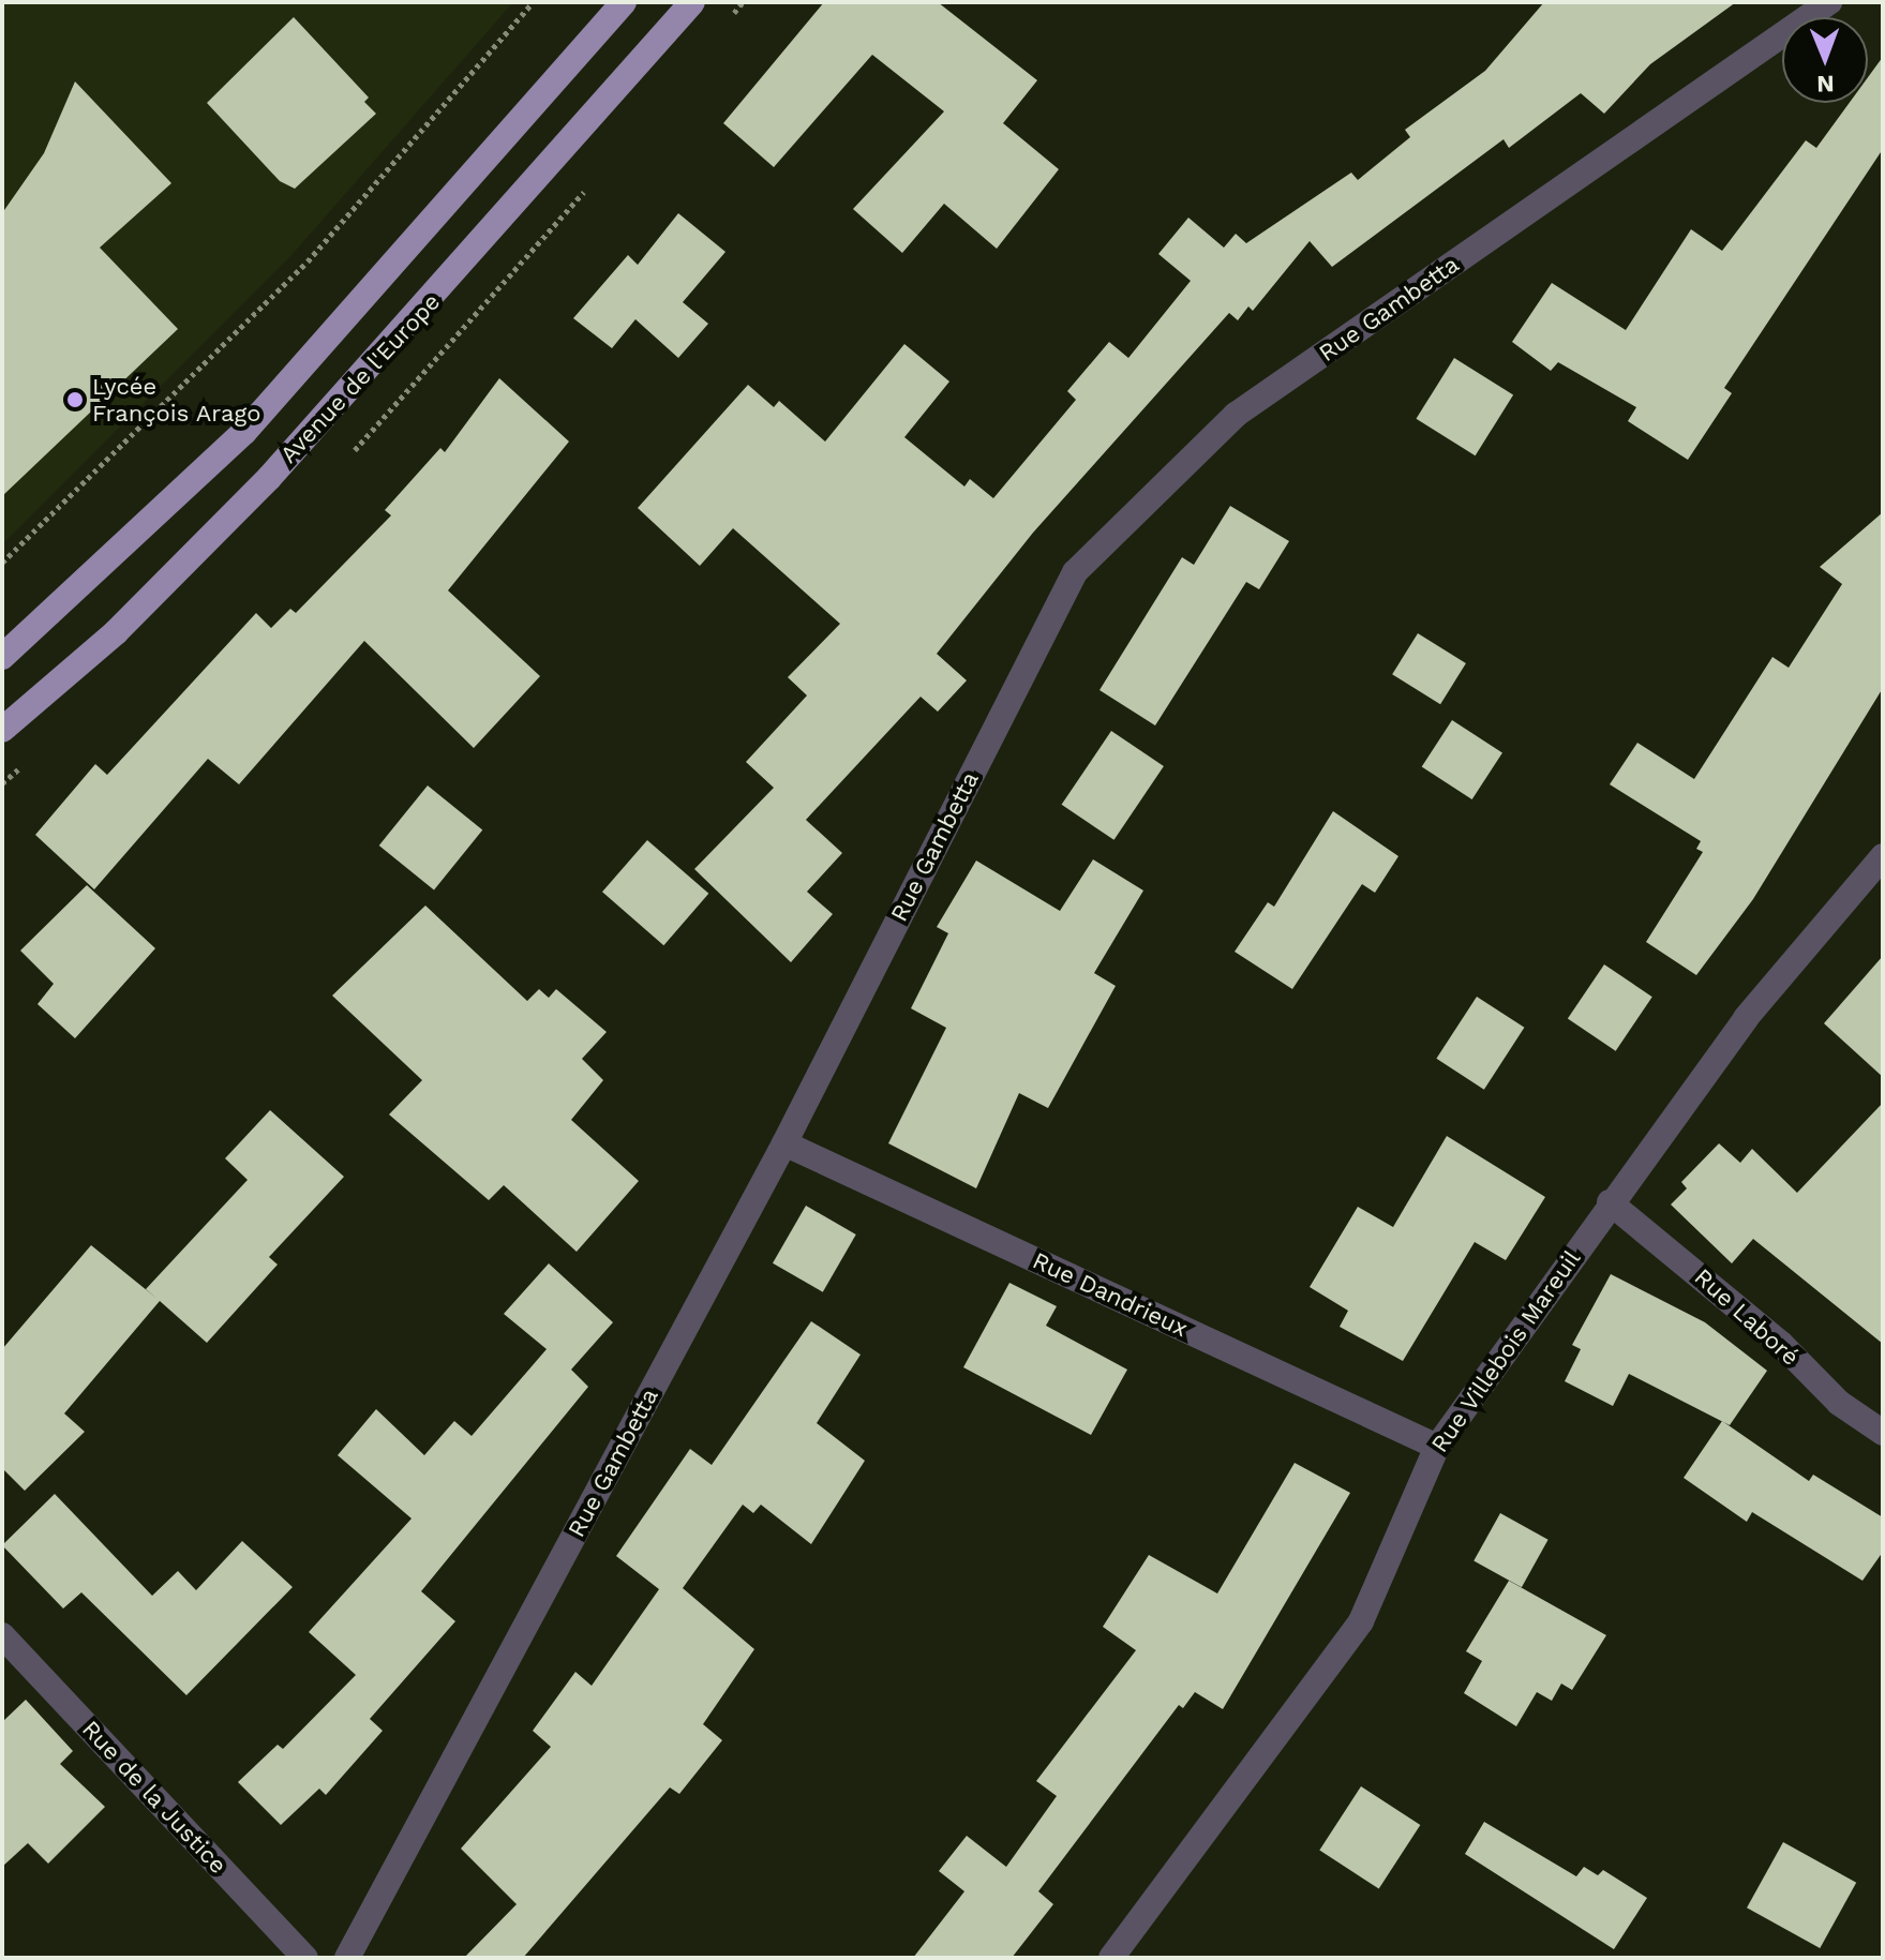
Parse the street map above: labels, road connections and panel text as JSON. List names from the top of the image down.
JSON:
{
  "streets": {
    "main road": ["Avenue de l'Europe"],
    "street": [
      "Rue Gambetta",
      "Rue Dandrieux",
      "Rue Laboré",
      "Rue Villebois Mareuil",
      "Rue de la Justice"
    ]
  },
  "crossings": [
    ["Rue Gambetta", "Rue Dandrieux"],
    ["Rue Dandrieux", "Rue Villebois Mareuil"],
    ["Rue Laboré", "Rue Villebois Mareuil"]
  ],
  "places": ["Lycée François Arago"],
  "north": "bottom"
}
